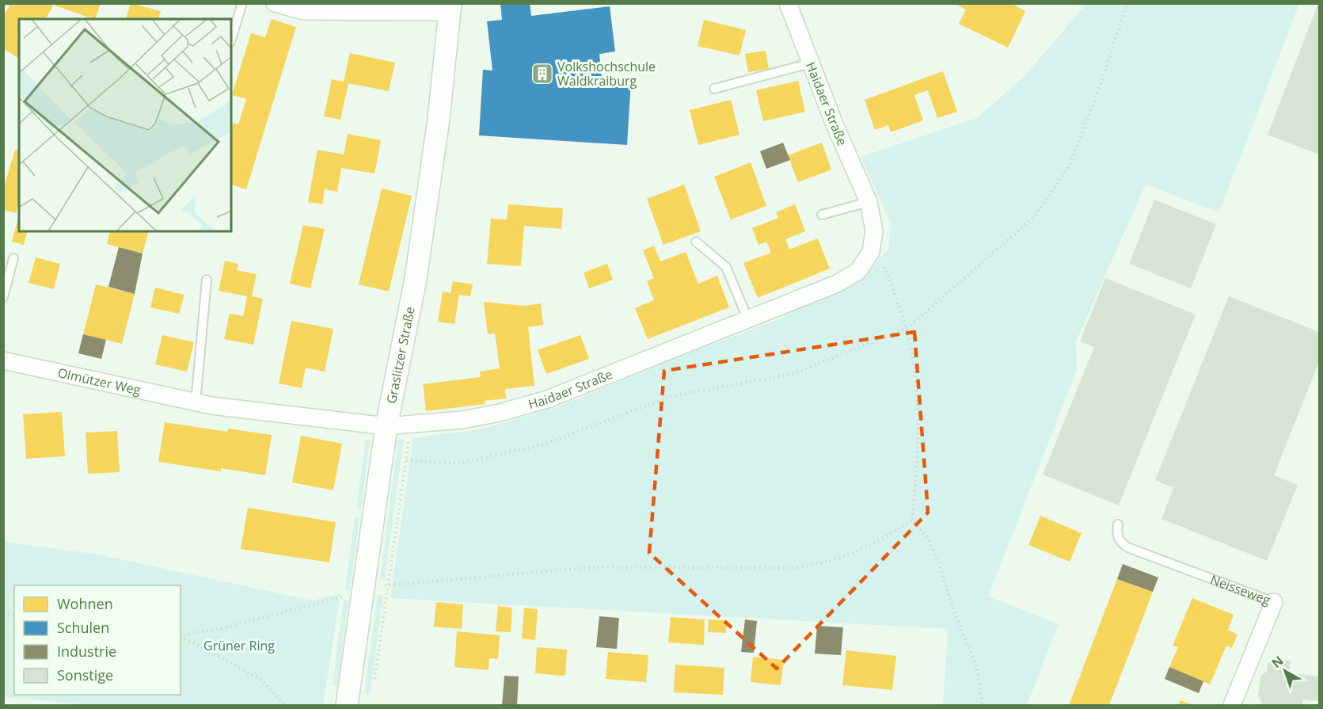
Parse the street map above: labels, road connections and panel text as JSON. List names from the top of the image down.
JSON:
{
  "streets": {
    "street": [
      "Haidaer Straße",
      "Graslitzer Straße",
      "Olmützer Weg",
      "Neisseweg"
    ]
  },
  "crossings": [
    ["Haidaer Straße", "Graslitzer Straße"],
    ["Haidaer Straße", "Olmützer Weg"],
    ["Graslitzer Straße", "Olmützer Weg"]
  ],
  "parks": ["Grüner Ring"],
  "places": {
    "building": ["Volkshochschule Waldkraiburg"]
  },
  "legend": [
    "Wohnen",
    "Schulen",
    "Industrie",
    "Sonstige"
  ],
  "north": "top left"
}
